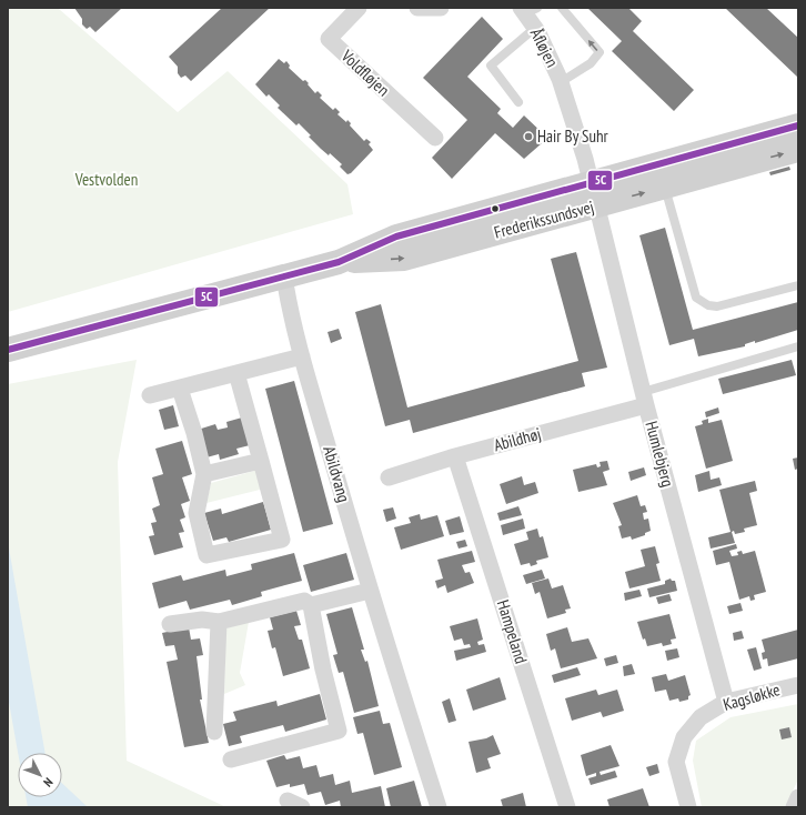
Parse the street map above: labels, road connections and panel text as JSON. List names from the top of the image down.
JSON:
{
  "streets": {
    "main road": ["Frederikssundsvej"],
    "street": [
      "Åfløjen",
      "Voldfløjen",
      "Abildhøj",
      "Humlebjerg",
      "Abildvang",
      "Hampeland",
      "Kagsløkke"
    ]
  },
  "crossings": [
    ["Åfløjen", "Frederikssundsvej"],
    ["Åfløjen", "Humlebjerg"],
    ["Frederikssundsvej", "Humlebjerg"],
    ["Frederikssundsvej", "Abildvang"],
    ["Abildhøj", "Humlebjerg"],
    ["Abildhøj", "Hampeland"],
    ["Humlebjerg", "Kagsløkke"]
  ],
  "parks": ["Vestvolden"],
  "places": ["Hair By Suhr"],
  "lines": ["transit line 5C"],
  "north": "bottom right"
}
